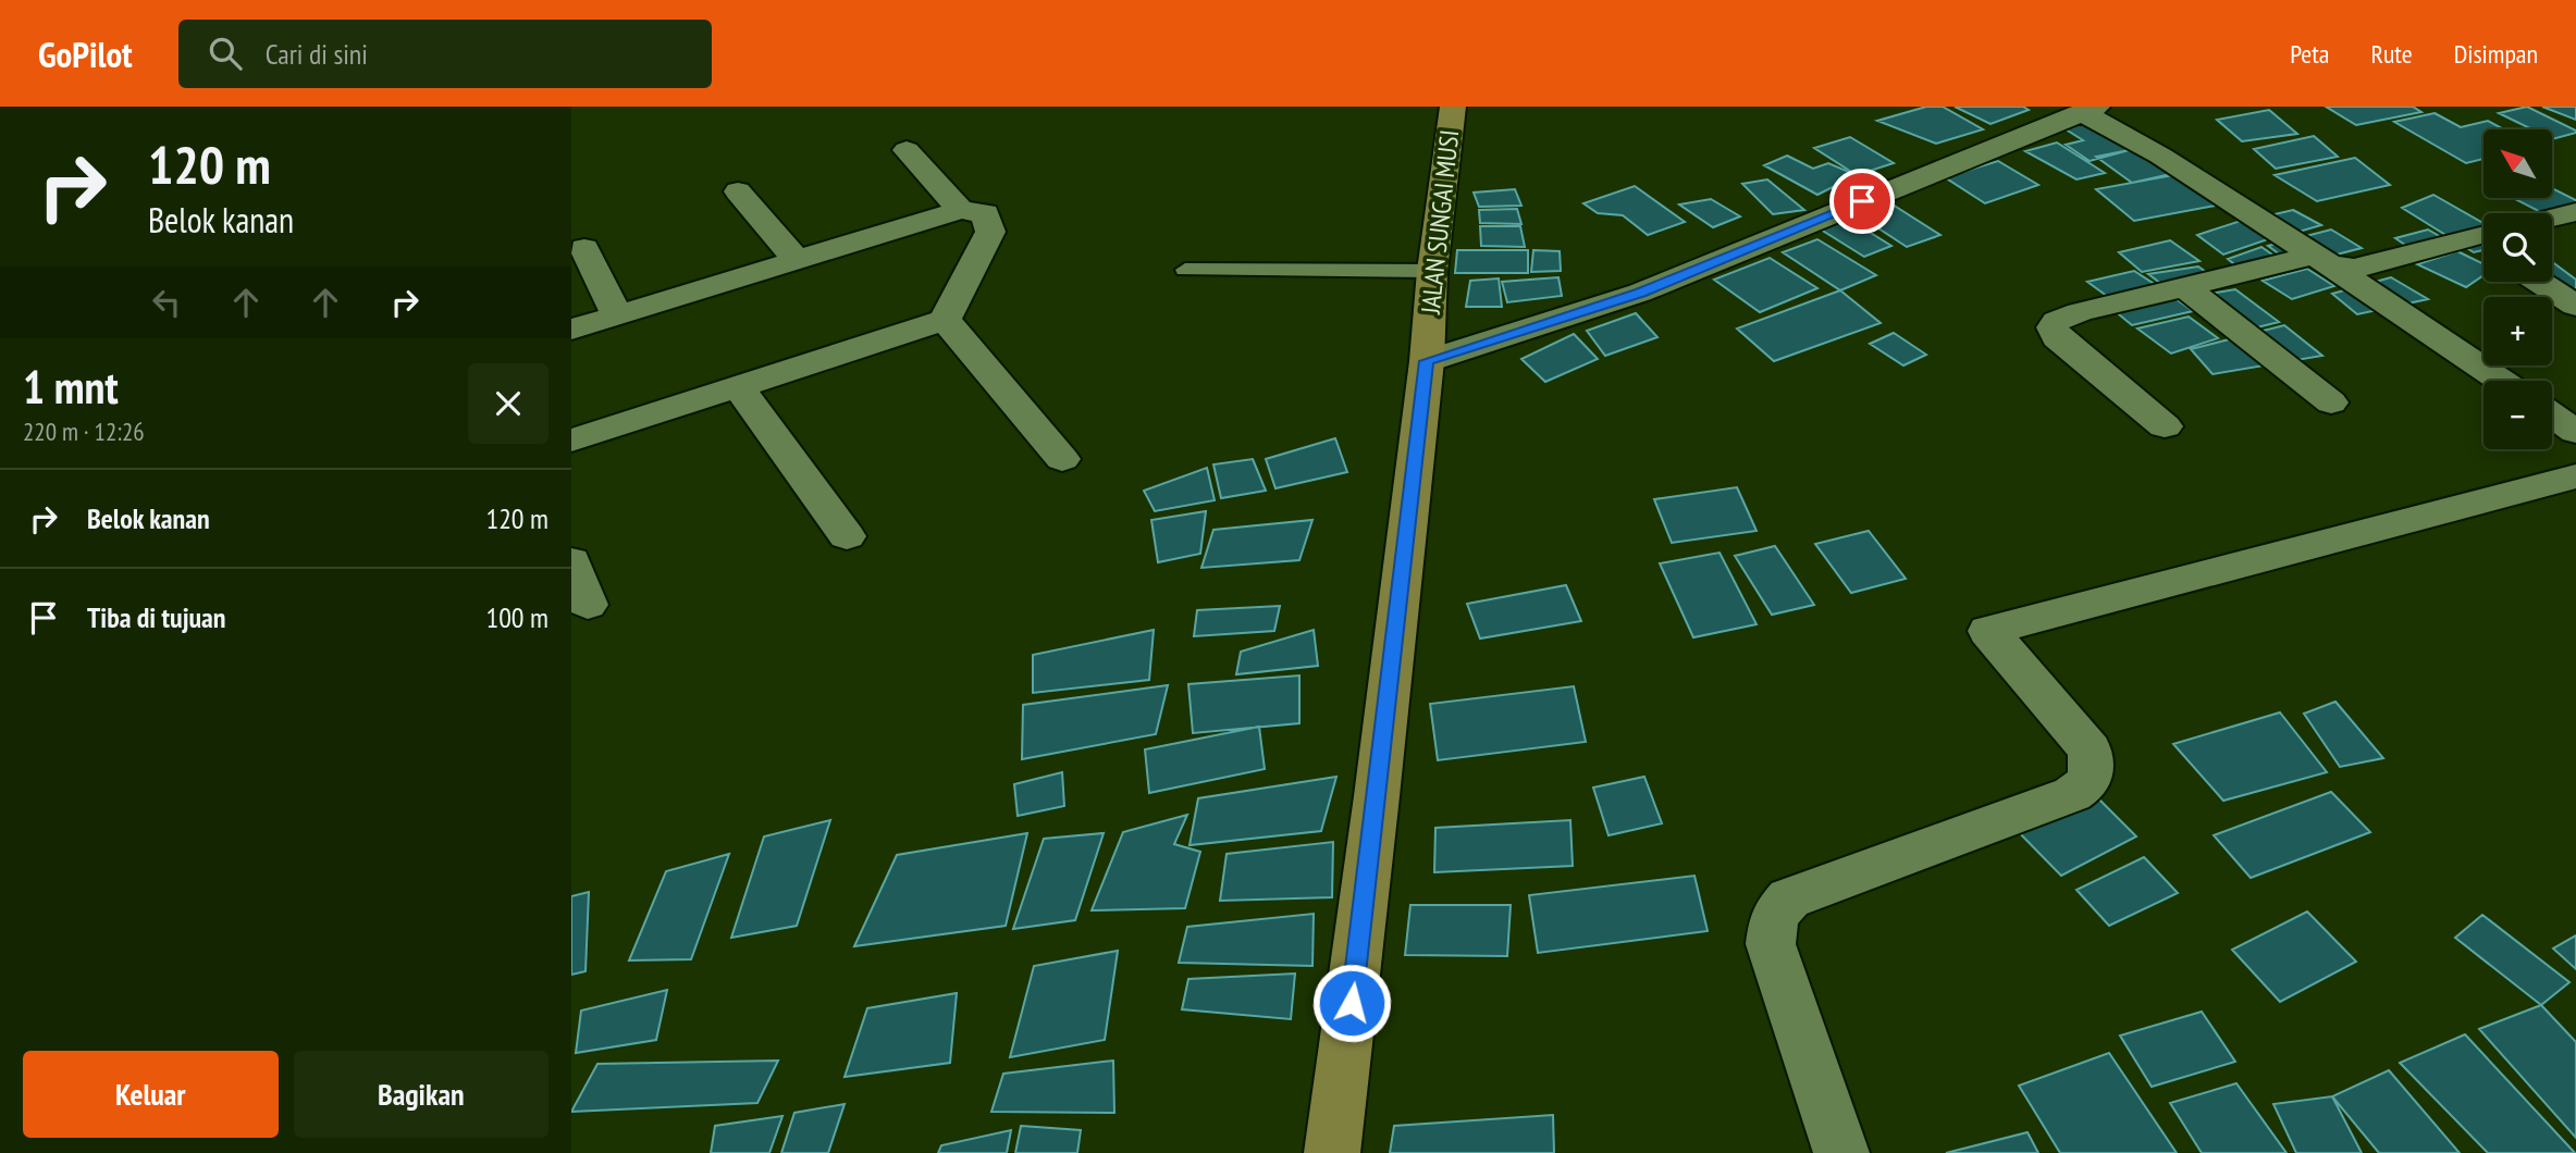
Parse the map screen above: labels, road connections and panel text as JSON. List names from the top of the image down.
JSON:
{
  "streets": {
    "street": ["JALAN SUNGAI MUSI"]
  },
  "north": "top left",
  "page": {
    "header": "GoPilot",
    "search": "Cari di sini",
    "nav": ["Peta", "Rute", "Disimpan"],
    "turn": ["120 m", "Belok kanan"],
    "map_buttons": ["+", "−"],
    "heading": ["1 mnt", "220 m · 12:26"],
    "list": [
      {
        "name": "Belok kanan",
        "value": "120 m"
      },
      {
        "name": "Tiba di tujuan",
        "value": "100 m"
      }
    ],
    "buttons": ["Keluar", "Bagikan"]
  }
}
